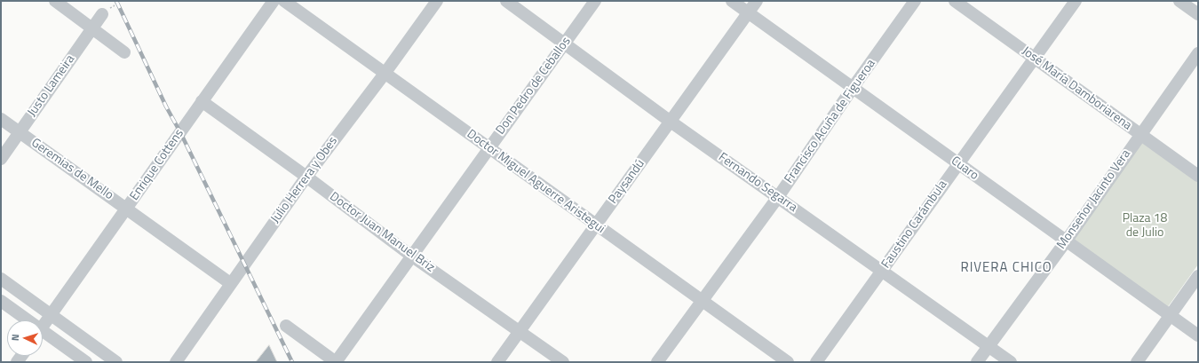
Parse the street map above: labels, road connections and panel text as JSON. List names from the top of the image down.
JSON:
{
  "streets": {
    "street": [
      "Justo Lameira",
      "Don Pedro de Ceballos",
      "José María Damboriarena",
      "Francisco Acuña de Figueroa",
      "Enrique Cottens",
      "Cuaro",
      "Geremias de Mello",
      "Julio Herrera y Obes",
      "Doctor Miguel Aguerre Aristegui",
      "Paysandú",
      "Fernando Segarra",
      "Monseñor Jacinto Vera",
      "Faustino Carámbula",
      "Doctor Juan Manuel Briz"
    ]
  },
  "crossings": [
    ["Justo Lameira", "Geremias de Mello"],
    ["Don Pedro de Ceballos", "Doctor Miguel Aguerre Aristegui"],
    ["Don Pedro de Ceballos", "Fernando Segarra"],
    ["Don Pedro de Ceballos", "Doctor Juan Manuel Briz"],
    ["José María Damboriarena", "Monseñor Jacinto Vera"],
    ["José María Damboriarena", "Faustino Carámbula"],
    ["Francisco Acuña de Figueroa", "Cuaro"],
    ["Francisco Acuña de Figueroa", "Doctor Miguel Aguerre Aristegui"],
    ["Francisco Acuña de Figueroa", "Fernando Segarra"],
    ["Enrique Cottens", "Geremias de Mello"],
    ["Enrique Cottens", "Doctor Juan Manuel Briz"],
    ["Cuaro", "Paysandú"],
    ["Cuaro", "Monseñor Jacinto Vera"],
    ["Cuaro", "Faustino Carámbula"],
    ["Geremias de Mello", "Julio Herrera y Obes"],
    ["Julio Herrera y Obes", "Doctor Miguel Aguerre Aristegui"],
    ["Julio Herrera y Obes", "Doctor Juan Manuel Briz"],
    ["Doctor Miguel Aguerre Aristegui", "Paysandú"],
    ["Paysandú", "Fernando Segarra"],
    ["Paysandú", "Doctor Juan Manuel Briz"],
    ["Fernando Segarra", "Monseñor Jacinto Vera"],
    ["Fernando Segarra", "Faustino Carámbula"]
  ],
  "districts": ["RIVERA CHICO"],
  "parks": ["Plaza 18 de Julio"],
  "north": "left"
}
